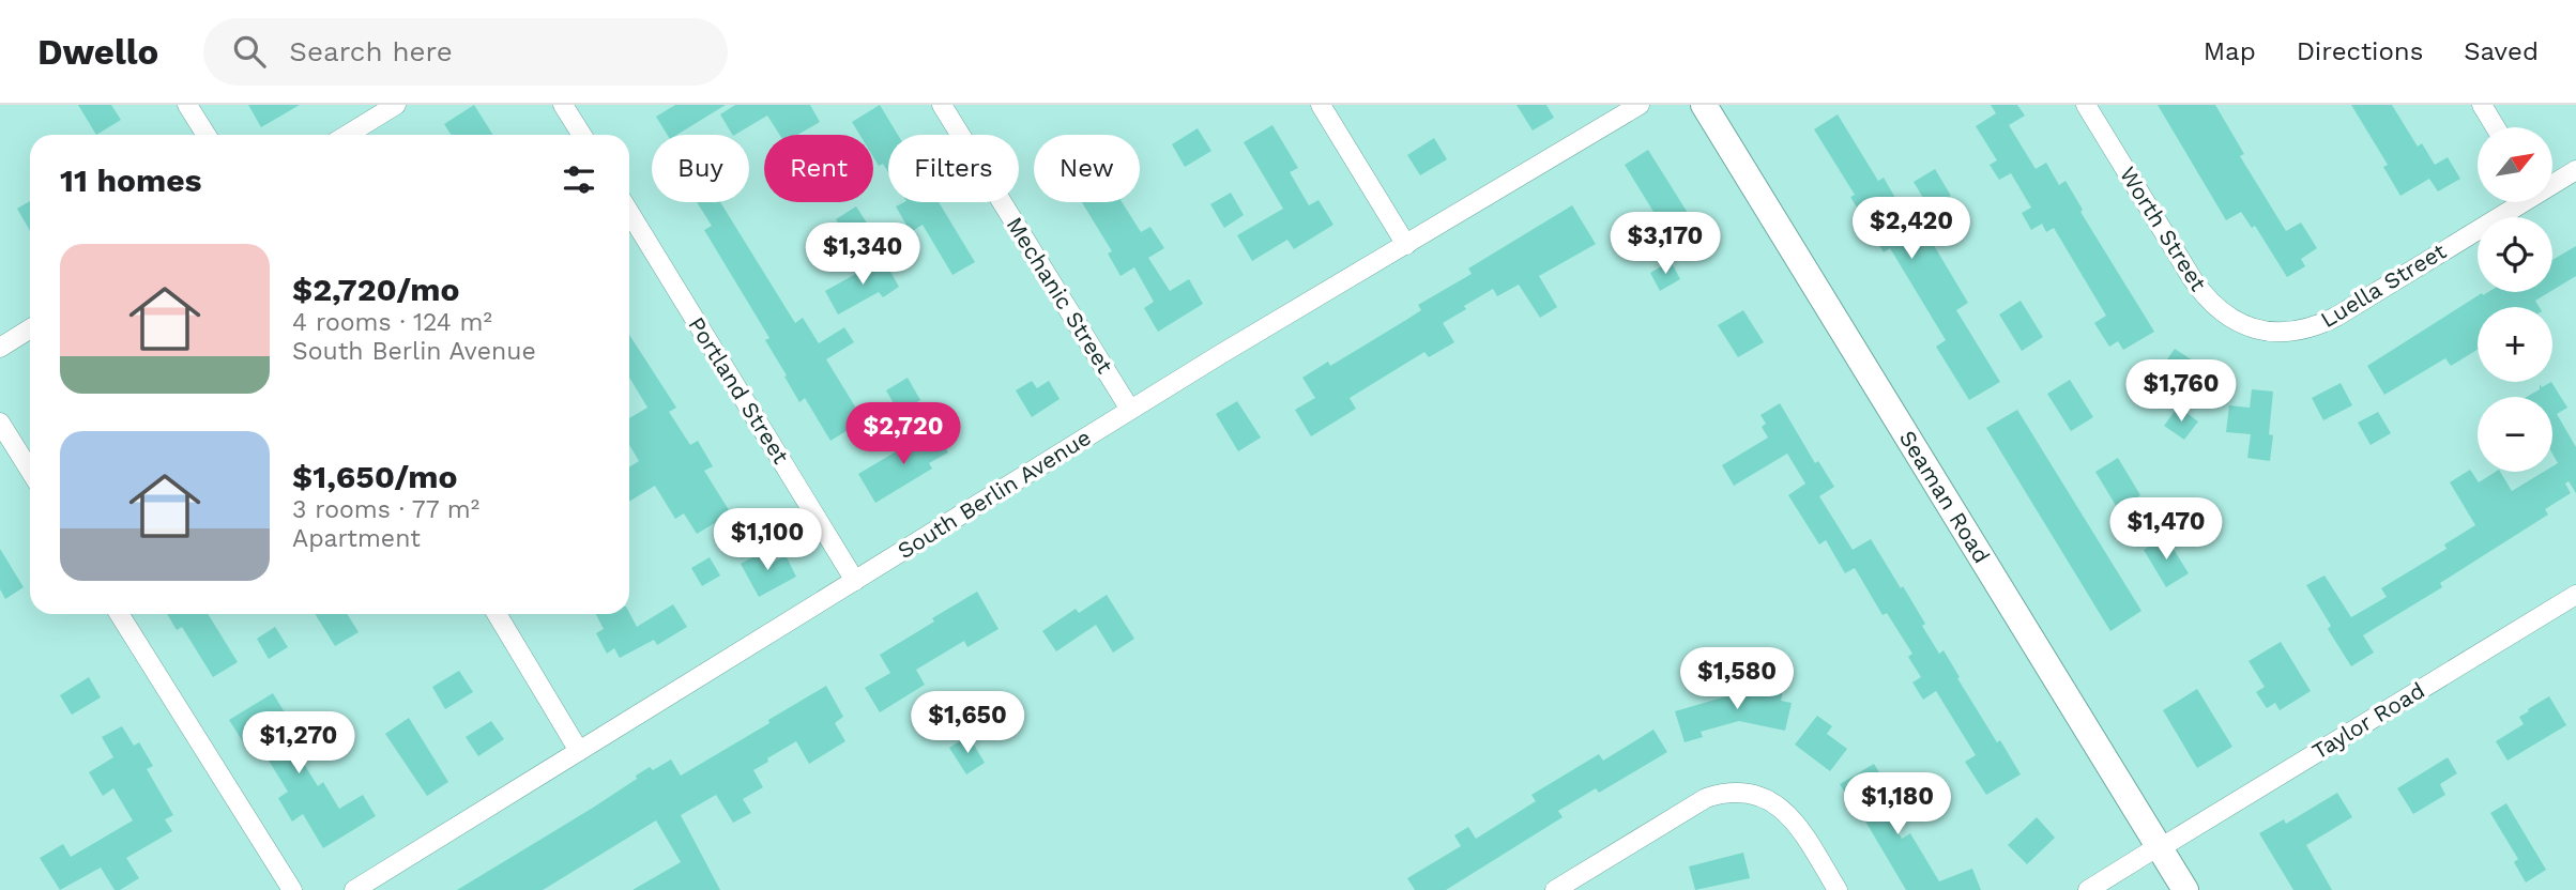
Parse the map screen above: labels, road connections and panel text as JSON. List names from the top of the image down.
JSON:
{
  "streets": {
    "street": [
      "Worth Street",
      "Luella Street",
      "Mechanic Street",
      "Portland Street",
      "South Berlin Avenue",
      "Seaman Road",
      "Taylor Road"
    ]
  },
  "crossings": [
    ["Worth Street", "Luella Street"],
    ["Mechanic Street", "South Berlin Avenue"],
    ["Portland Street", "South Berlin Avenue"],
    ["Seaman Road", "Taylor Road"]
  ],
  "north": "top right",
  "page": {
    "header": "Dwello",
    "search": "Search here",
    "nav": ["Map", "Directions", "Saved"],
    "map_buttons": ["+", "−"],
    "chip": [
      "Buy",
      "Rent",
      "Filters",
      "New"
    ],
    "heading": "11 homes",
    "price": [
      "$2,420",
      "$3,170",
      "$1,340",
      "$1,760",
      "$2,720",
      "$1,470",
      "$1,100",
      "$1,580",
      "$1,650",
      "$1,270",
      "$1,180"
    ],
    "list": [
      {
        "name": "$2,720/mo",
        "note": "4 rooms · 124 m² · South Berlin Avenue"
      },
      {
        "name": "$1,650/mo",
        "note": "3 rooms · 77 m² · Apartment"
      }
    ]
  }
}
